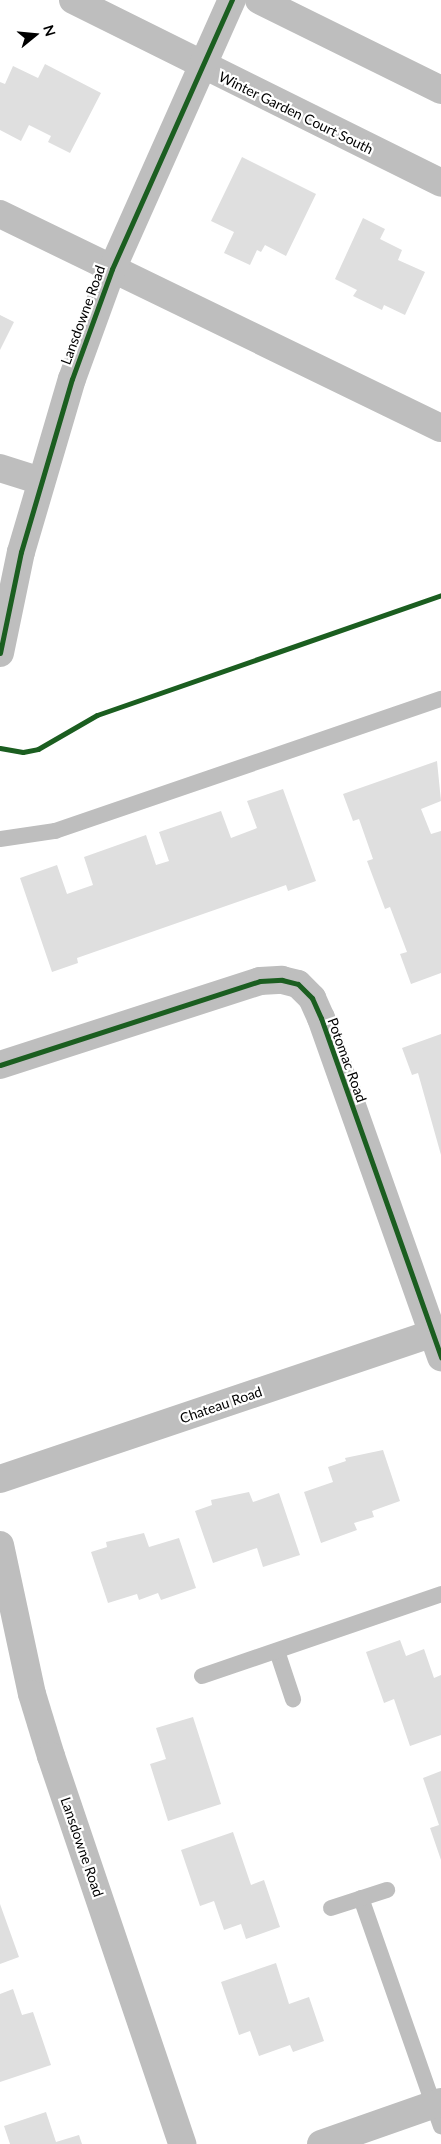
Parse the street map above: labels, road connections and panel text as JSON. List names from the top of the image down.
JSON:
{
  "streets": {
    "street": [
      "Winter Garden Court South",
      "Lansdowne Road",
      "Potomac Road",
      "Chateau Road"
    ]
  },
  "crossings": [
    ["Winter Garden Court South", "Lansdowne Road"],
    ["Potomac Road", "Chateau Road"]
  ],
  "north": "right"
}
